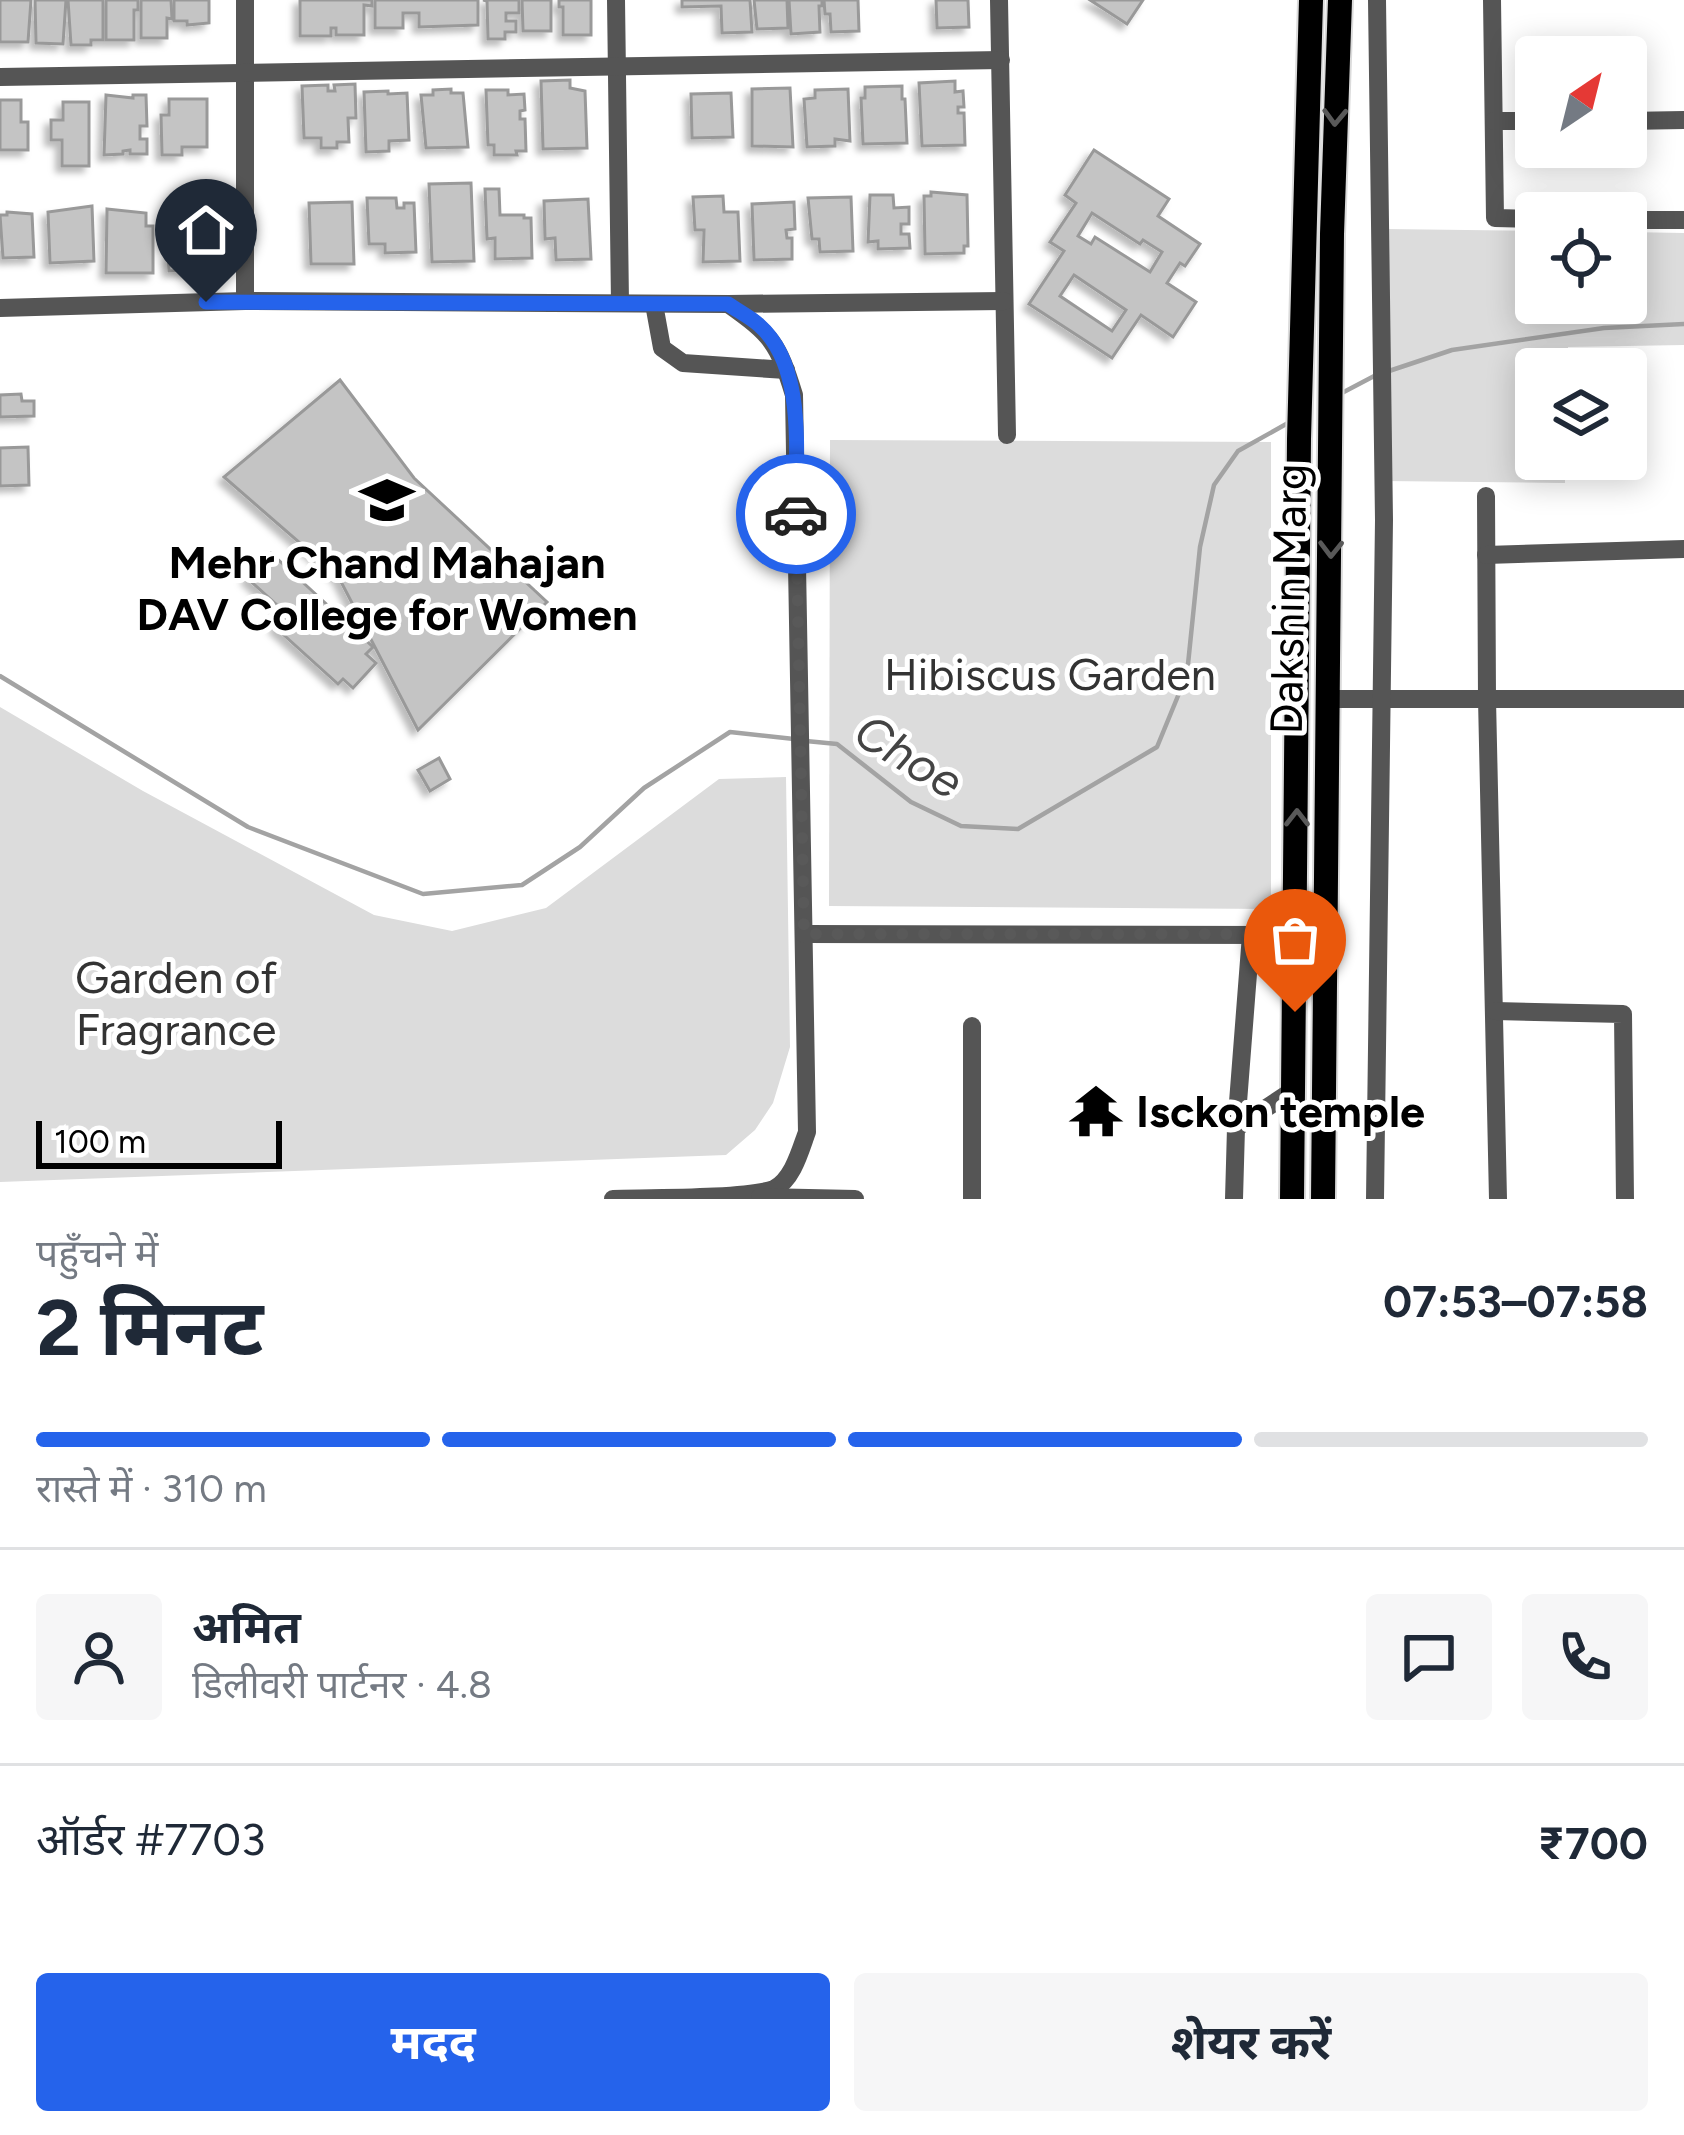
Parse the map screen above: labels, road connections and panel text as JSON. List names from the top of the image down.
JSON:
{
  "streets": {
    "main road": ["Dakshin Marg"]
  },
  "water": ["Choe"],
  "parks": ["Hibiscus Garden", "Garden of Fragrance"],
  "places": {
    "school or university": ["Mehr Chand Mahajan DAV College for Women"],
    "temple": ["Isckon temple"]
  },
  "scale_bar": "100 m",
  "north": "top right",
  "page": {
    "scale": "100 m",
    "heading": ["2 मिनट", "पहुँचने में", "07:53–07:58"],
    "panel": [
      "अमित",
      "डिलीवरी पार्टनर · 4.8",
      "ऑर्डर #7703",
      "₹700"
    ],
    "bar": "रास्ते में · 310 m",
    "buttons": ["मदद", "शेयर करें"]
  }
}
